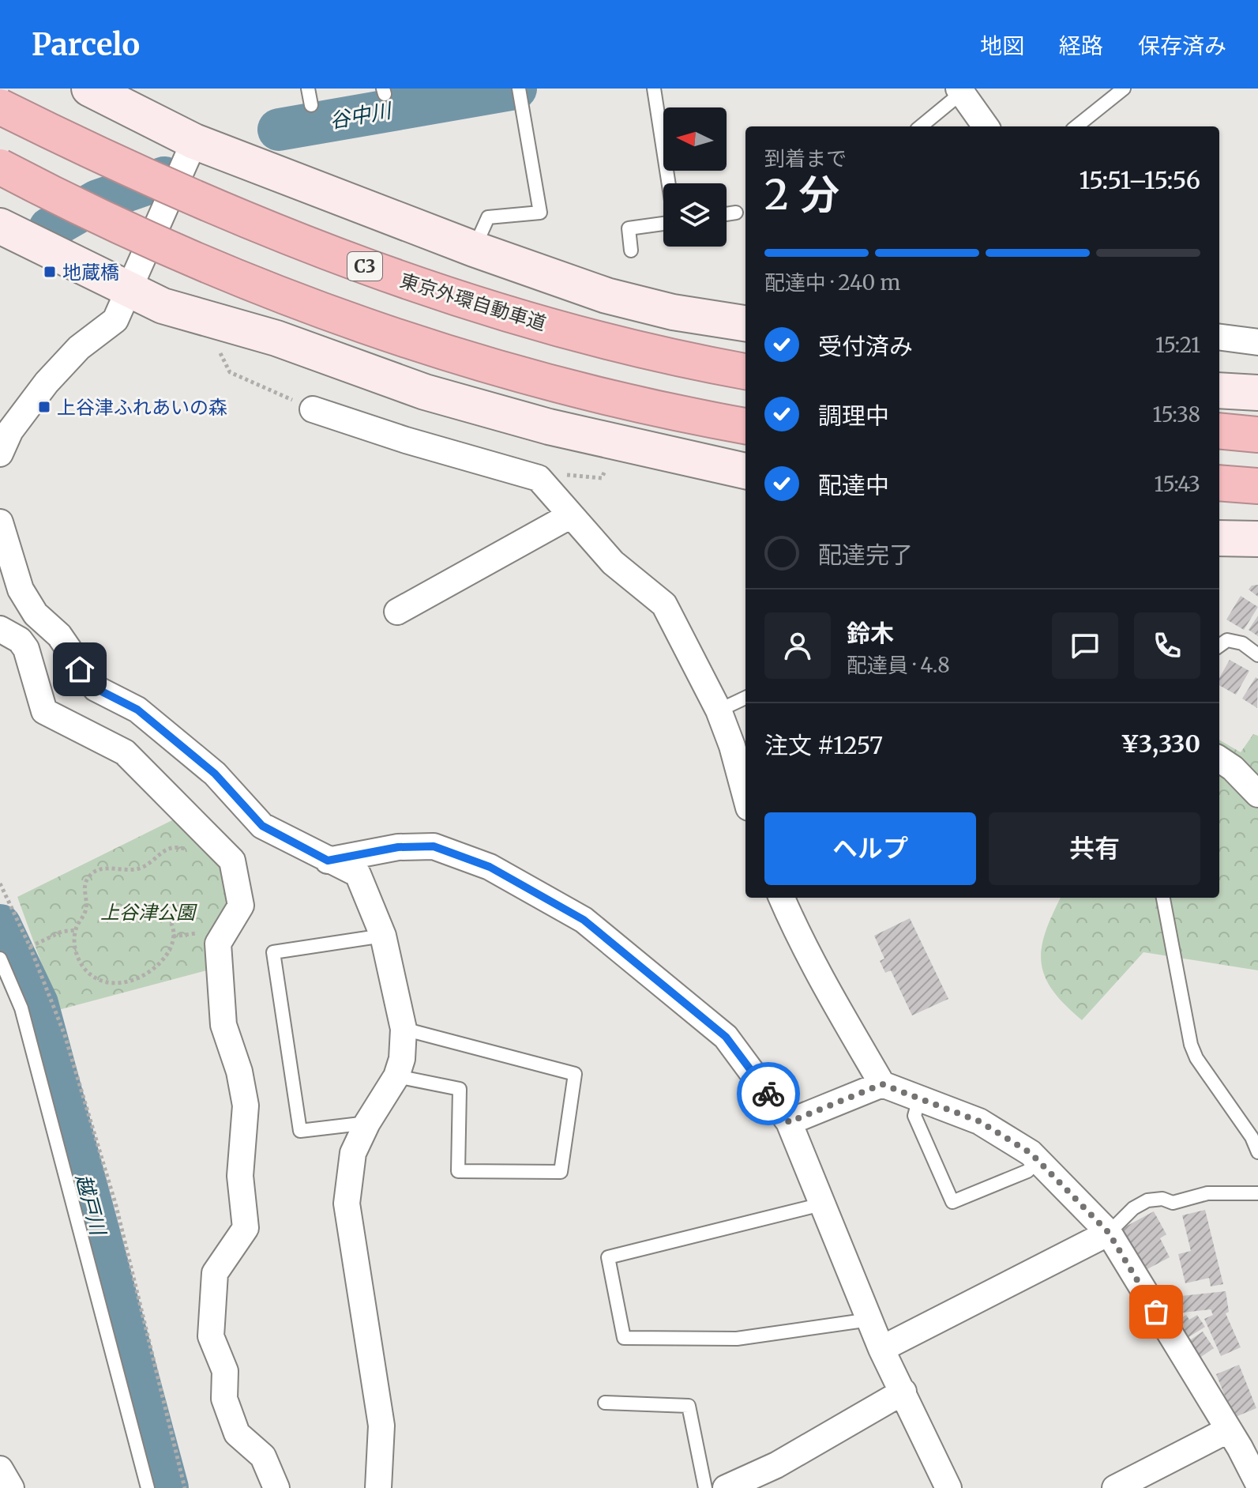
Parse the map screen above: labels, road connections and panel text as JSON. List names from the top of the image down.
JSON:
{
  "streets": {
    "highway": ["C3", "東京外環自動車道"]
  },
  "water": ["谷中川", "越戸川"],
  "parks": ["上谷津公園"],
  "places": {
    "transit": ["地蔵橋", "上谷津ふれあいの森"]
  },
  "north": "left",
  "page": {
    "header": "Parcelo",
    "nav": ["地図", "経路", "保存済み"],
    "heading": ["2 分", "到着まで", "15:51–15:56"],
    "panel": [
      "鈴木",
      "配達員 · 4.8",
      "注文 #1257",
      "¥3,330"
    ],
    "bar": "配達中 · 240 m",
    "list": [
      ["受付済み", "15:21"],
      ["調理中", "15:38"],
      ["配達中", "15:43"],
      "配達完了"
    ],
    "buttons": ["ヘルプ", "共有"]
  }
}
